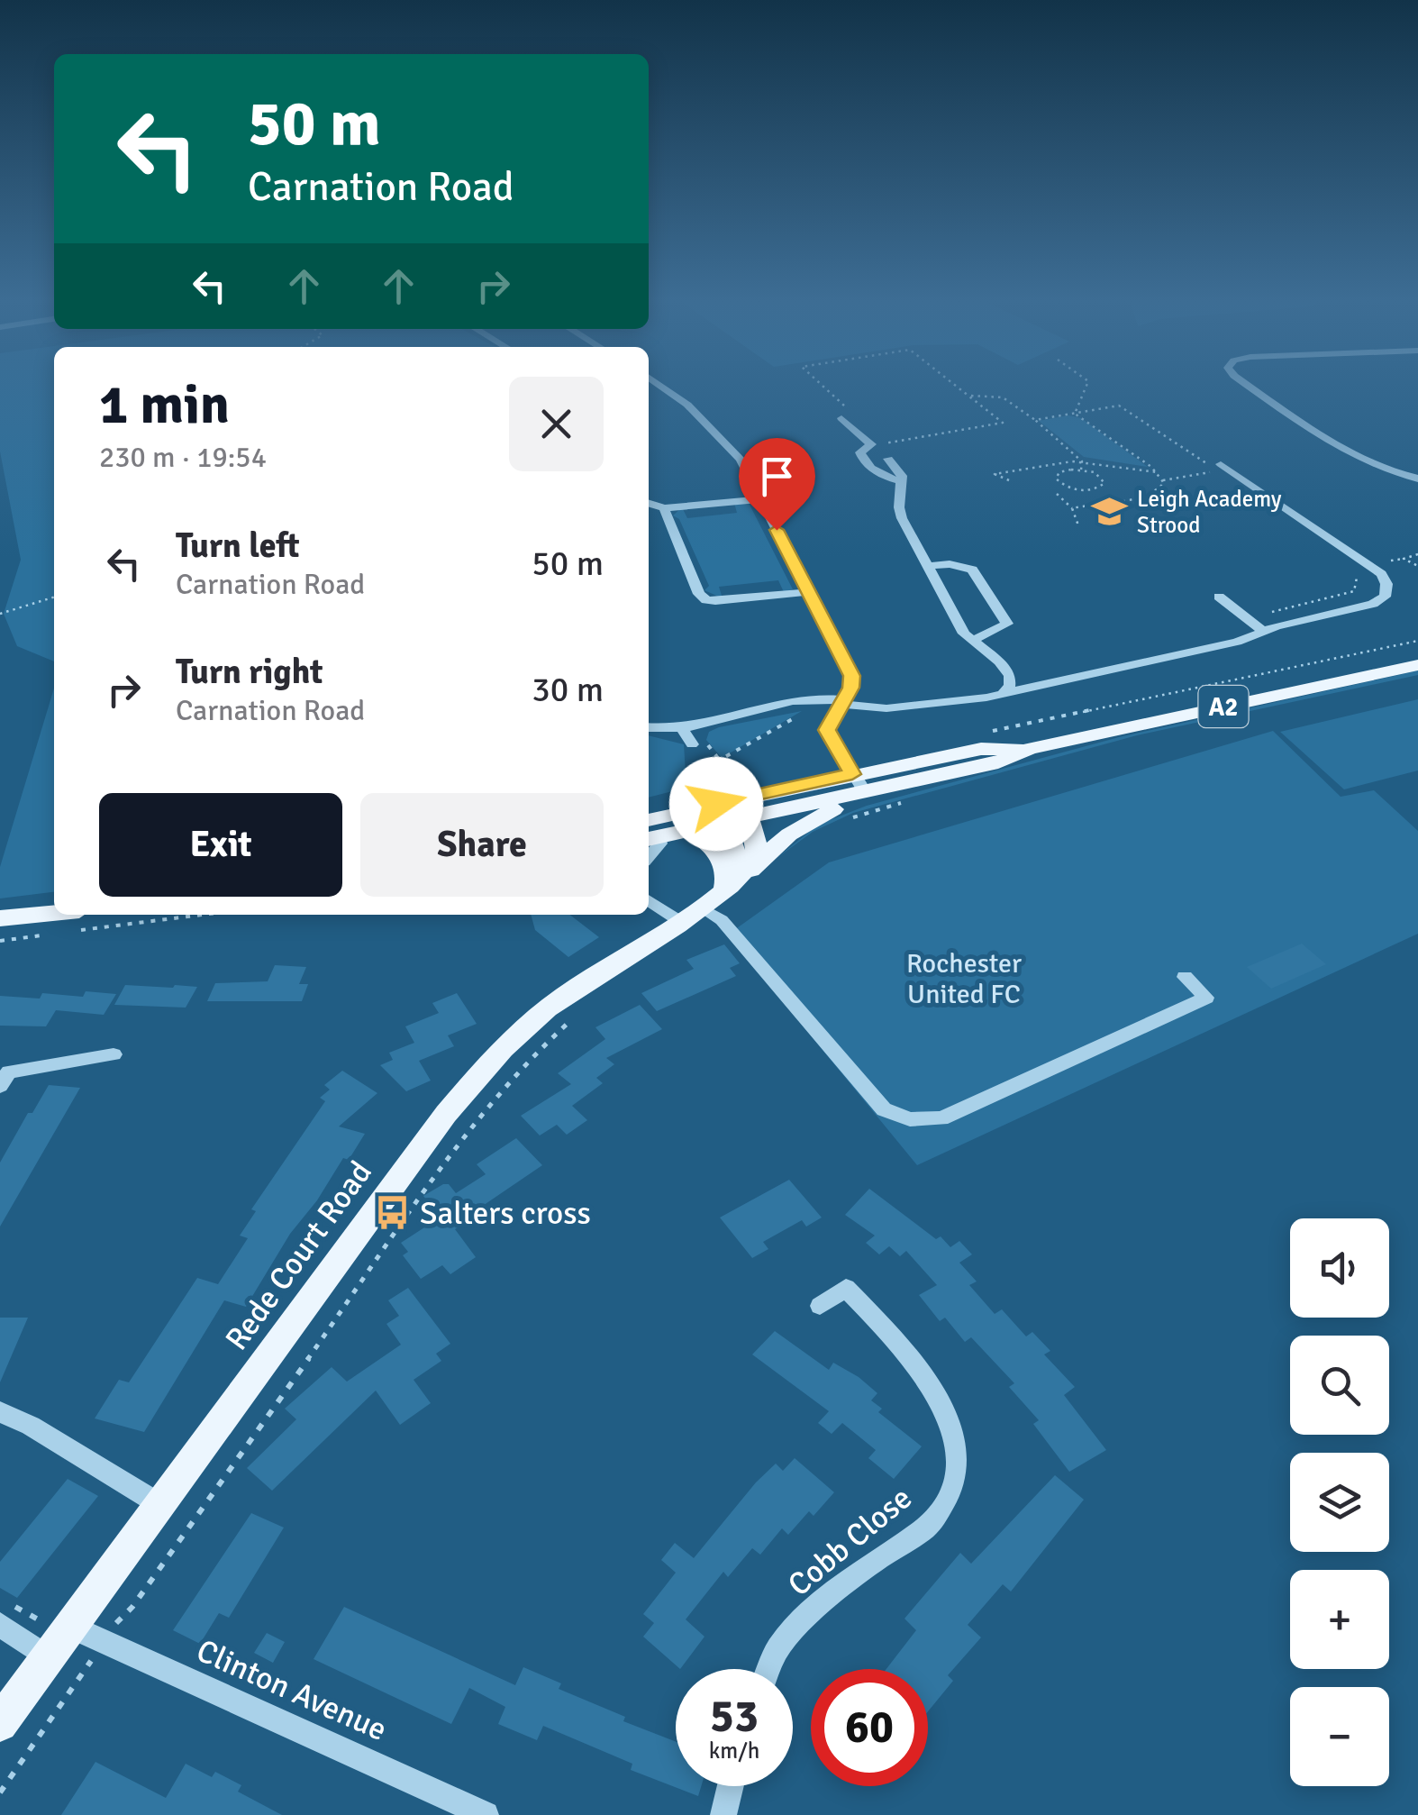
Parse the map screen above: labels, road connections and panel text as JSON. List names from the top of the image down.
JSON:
{
  "streets": {
    "main road": ["A2", "Rede Court Road"],
    "street": ["Cobb Close", "Clinton Avenue"]
  },
  "crossings": [
    ["A2", "Rede Court Road"],
    ["Rede Court Road", "Clinton Avenue"]
  ],
  "parks": ["Rochester United FC"],
  "places": {
    "school or university": ["Leigh Academy Strood"],
    "bus stop": ["Salters cross"]
  },
  "page": {
    "turn": ["50 m", "Carnation Road"],
    "heading": ["1 min", "230 m · 19:54"],
    "list": [
      {
        "name": "Turn left",
        "note": "Carnation Road",
        "value": "50 m"
      },
      {
        "name": "Turn right",
        "note": "Carnation Road",
        "value": "30 m"
      }
    ],
    "buttons": ["Exit", "Share"],
    "map_buttons": ["+", "−"],
    "speed": "53 km/h",
    "limit": "60"
  }
}
